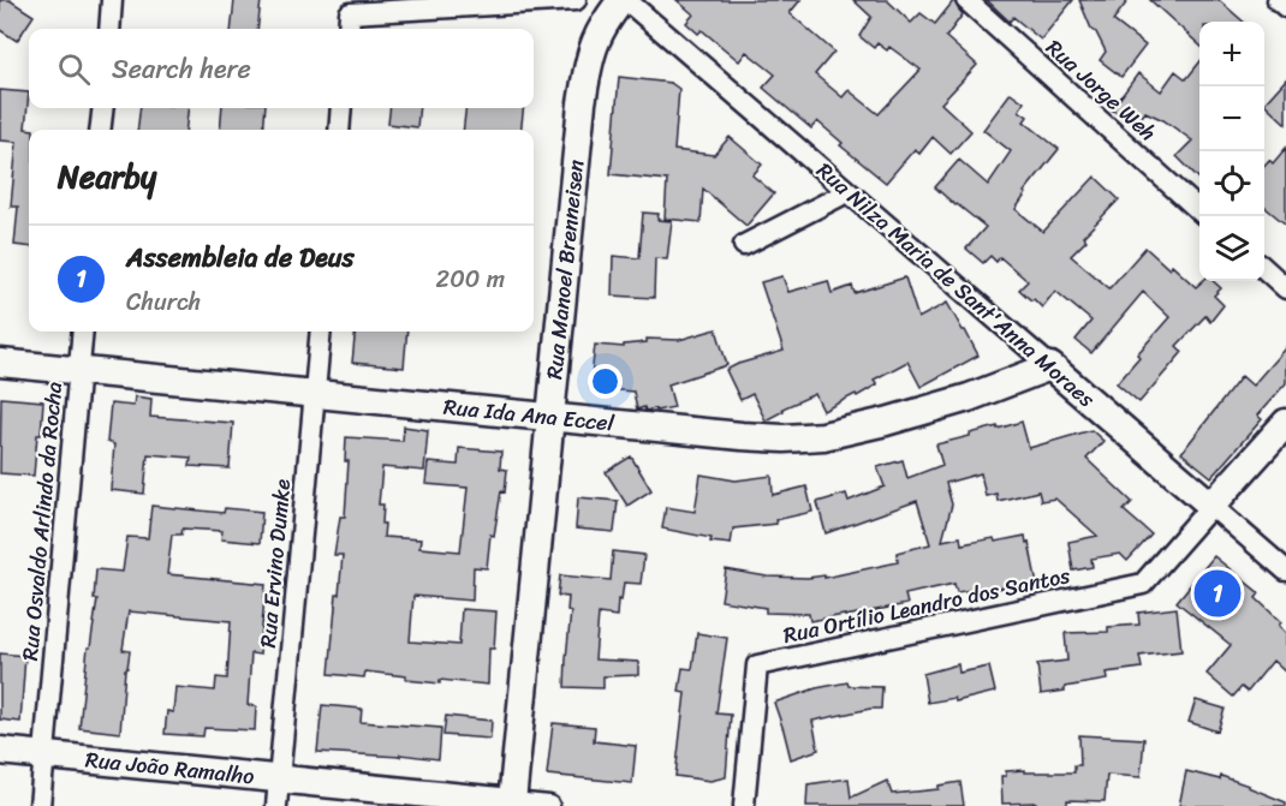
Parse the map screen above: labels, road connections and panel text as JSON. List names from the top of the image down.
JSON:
{
  "streets": {
    "street": [
      "Rua Jorge Weh",
      "Rua Manoel Brenneisen",
      "Rua Nilza Maria de Sant'Anna Moraes",
      "Rua Ida Ana Eccel",
      "Rua Osvaldo Arlindo da Rocha",
      "Rua Ervino Dumke",
      "Rua Ortílio Leandro dos Santos",
      "Rua João Ramalho"
    ]
  },
  "crossings": [
    ["Rua Manoel Brenneisen", "Rua Nilza Maria de Sant'Anna Moraes"],
    ["Rua Manoel Brenneisen", "Rua Ida Ana Eccel"],
    ["Rua Manoel Brenneisen", "Rua João Ramalho"],
    ["Rua Nilza Maria de Sant'Anna Moraes", "Rua Ida Ana Eccel"],
    ["Rua Nilza Maria de Sant'Anna Moraes", "Rua Ortílio Leandro dos Santos"],
    ["Rua Ida Ana Eccel", "Rua Osvaldo Arlindo da Rocha"],
    ["Rua Ida Ana Eccel", "Rua Ervino Dumke"],
    ["Rua Osvaldo Arlindo da Rocha", "Rua João Ramalho"],
    ["Rua Ervino Dumke", "Rua João Ramalho"]
  ],
  "page": {
    "map_buttons": ["+", "−"],
    "search": "Search here",
    "heading": "Nearby",
    "list": [
      {
        "mark": "1",
        "name": "Assembleia de Deus",
        "note": "Church",
        "value": "200 m"
      }
    ],
    "pins": "1"
  }
}
